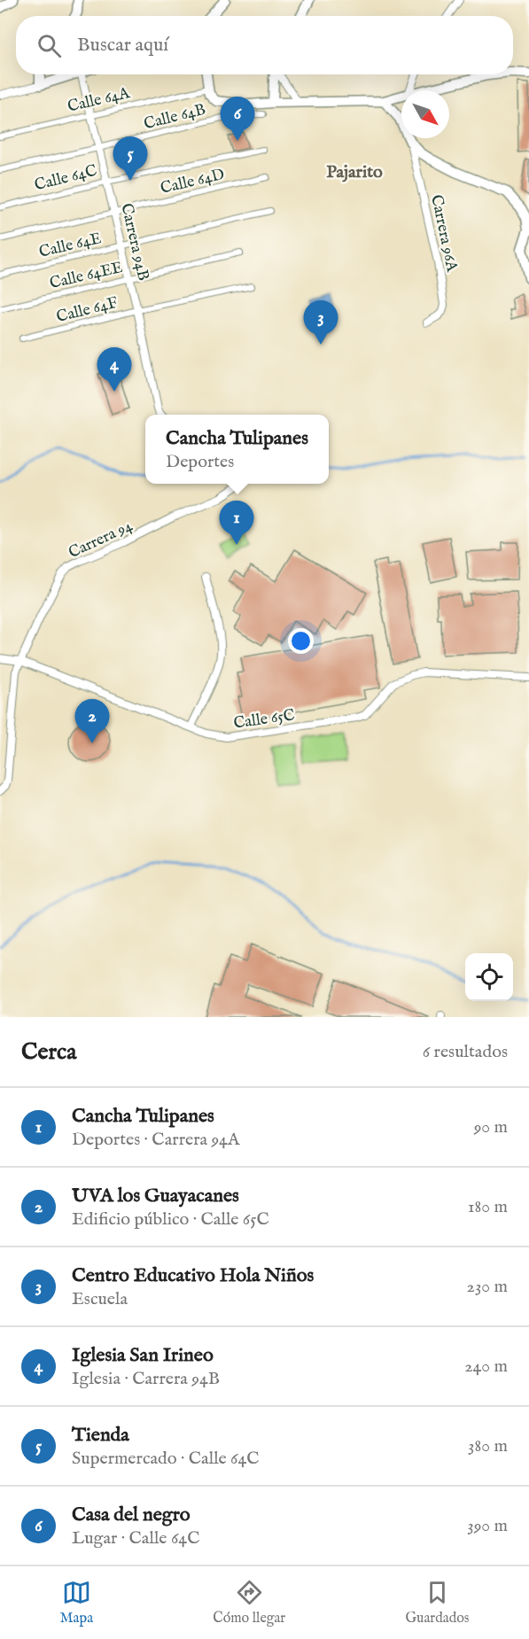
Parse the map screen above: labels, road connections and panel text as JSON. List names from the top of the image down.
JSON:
{
  "streets": {
    "street": [
      "Calle 64A",
      "Calle 64B",
      "Calle 64C",
      "Calle 64D",
      "Carrera 96A",
      "Carrera 94B",
      "Calle 64E",
      "Calle 64EE",
      "Calle 64F",
      "Carrera 94",
      "Calle 65C"
    ]
  },
  "crossings": [
    ["Calle 64A", "Carrera 94B"],
    ["Calle 64B", "Carrera 94B"],
    ["Calle 64C", "Carrera 94B"],
    ["Calle 64D", "Carrera 94B"],
    ["Carrera 94B", "Calle 64E"],
    ["Carrera 94B", "Calle 64EE"],
    ["Carrera 94B", "Calle 64F"],
    ["Carrera 94", "Calle 65C"]
  ],
  "districts": ["Pajarito"],
  "north": "bottom right",
  "page": {
    "search": "Buscar aquí",
    "pins": [
      "6",
      "5",
      "3",
      "4",
      "1",
      "2"
    ],
    "popup": ["Cancha Tulipanes", "Deportes"],
    "heading": ["Cerca", "6 resultados"],
    "list": [
      {
        "mark": "1",
        "name": "Cancha Tulipanes",
        "note": "Deportes · Carrera 94A",
        "value": "90 m"
      },
      {
        "mark": "2",
        "name": "UVA los Guayacanes",
        "note": "Edificio público · Calle 65C",
        "value": "180 m"
      },
      {
        "mark": "3",
        "name": "Centro Educativo Hola Niños",
        "note": "Escuela",
        "value": "230 m"
      },
      {
        "mark": "4",
        "name": "Iglesia San Irineo",
        "note": "Iglesia · Carrera 94B",
        "value": "240 m"
      },
      {
        "mark": "5",
        "name": "Tienda",
        "note": "Supermercado · Calle 64C",
        "value": "380 m"
      },
      {
        "mark": "6",
        "name": "Casa del negro",
        "note": "Lugar · Calle 64C",
        "value": "390 m"
      }
    ],
    "nav": ["Mapa", "Cómo llegar", "Guardados"]
  }
}
